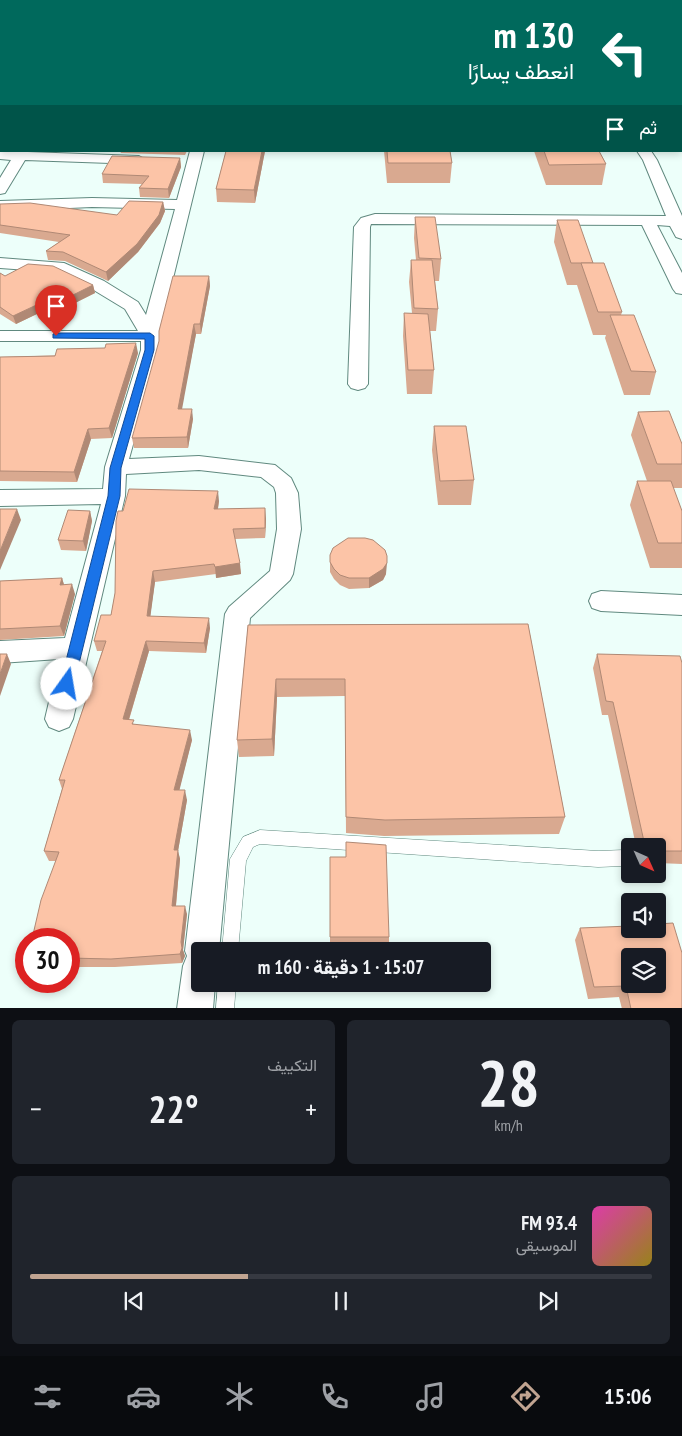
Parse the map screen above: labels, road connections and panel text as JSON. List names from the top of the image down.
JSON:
{
  "north": "bottom right",
  "page": {
    "turn": ["130 m", "انعطف يسارًا"],
    "then": "ثم",
    "limit": "30",
    "trip": "15:07 · 1 دقيقة · 160 m",
    "tile": [
      ["28", "km/h"],
      "التكييف"
    ],
    "heat": ["−", "22°", "+"],
    "song": ["93.4 FM", "الموسيقى"],
    "tabs": "15:06"
  }
}
